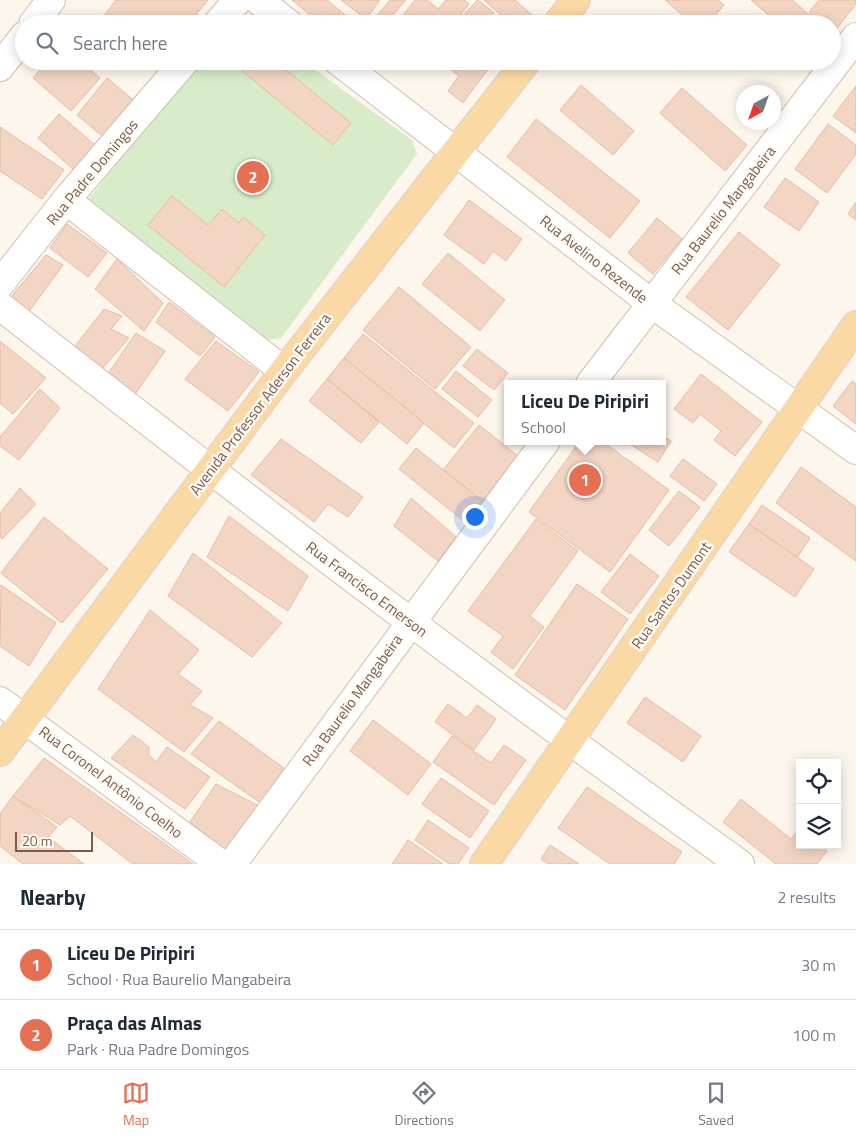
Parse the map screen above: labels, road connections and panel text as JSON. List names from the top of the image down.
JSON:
{
  "streets": {
    "main road": ["Avenida Professor Aderson Ferreira", "Rua Santos Dumont"],
    "street": [
      "Rua Padre Domingos",
      "Rua Baurelio Mangabeira",
      "Rua Avelino Rezende",
      "Rua Francisco Emerson",
      "Rua Coronel Antônio Coelho"
    ]
  },
  "crossings": [
    ["Rua Baurelio Mangabeira", "Rua Avelino Rezende"],
    ["Rua Baurelio Mangabeira", "Rua Francisco Emerson"],
    ["Rua Avelino Rezende", "Avenida Professor Aderson Ferreira"],
    ["Rua Avelino Rezende", "Rua Santos Dumont"],
    ["Avenida Professor Aderson Ferreira", "Rua Francisco Emerson"],
    ["Avenida Professor Aderson Ferreira", "Rua Coronel Antônio Coelho"],
    ["Rua Francisco Emerson", "Rua Santos Dumont"]
  ],
  "scale_bar": "20 m",
  "north": "bottom left",
  "page": {
    "search": "Search here",
    "pins": ["2", "1"],
    "popup": ["Liceu De Piripiri", "School"],
    "scale": "20 m",
    "heading": ["Nearby", "2 results"],
    "list": [
      {
        "mark": "1",
        "name": "Liceu De Piripiri",
        "note": "School · Rua Baurelio Mangabeira",
        "value": "30 m"
      },
      {
        "mark": "2",
        "name": "Praça das Almas",
        "note": "Park · Rua Padre Domingos",
        "value": "100 m"
      }
    ],
    "nav": ["Map", "Directions", "Saved"]
  }
}
